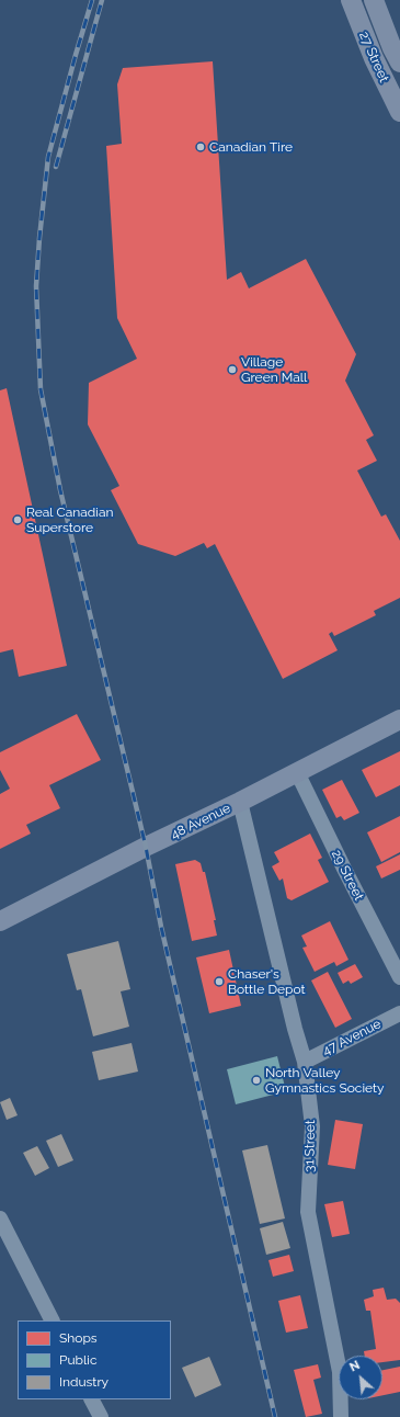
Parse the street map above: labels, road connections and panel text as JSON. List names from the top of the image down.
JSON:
{
  "streets": {
    "main road": ["27 Street", "48 Avenue"],
    "street": ["29 Street", "47 Avenue", "31 Street"]
  },
  "crossings": [
    ["48 Avenue", "29 Street"],
    ["48 Avenue", "31 Street"],
    ["47 Avenue", "31 Street"]
  ],
  "places": [
    "Canadian Tire",
    "Village Green Mall",
    "Real Canadian Superstore",
    "Chaser's Bottle Depot",
    "North Valley Gymnastics Society"
  ],
  "legend": ["Shops", "Public", "Industry"],
  "north": "top left"
}
